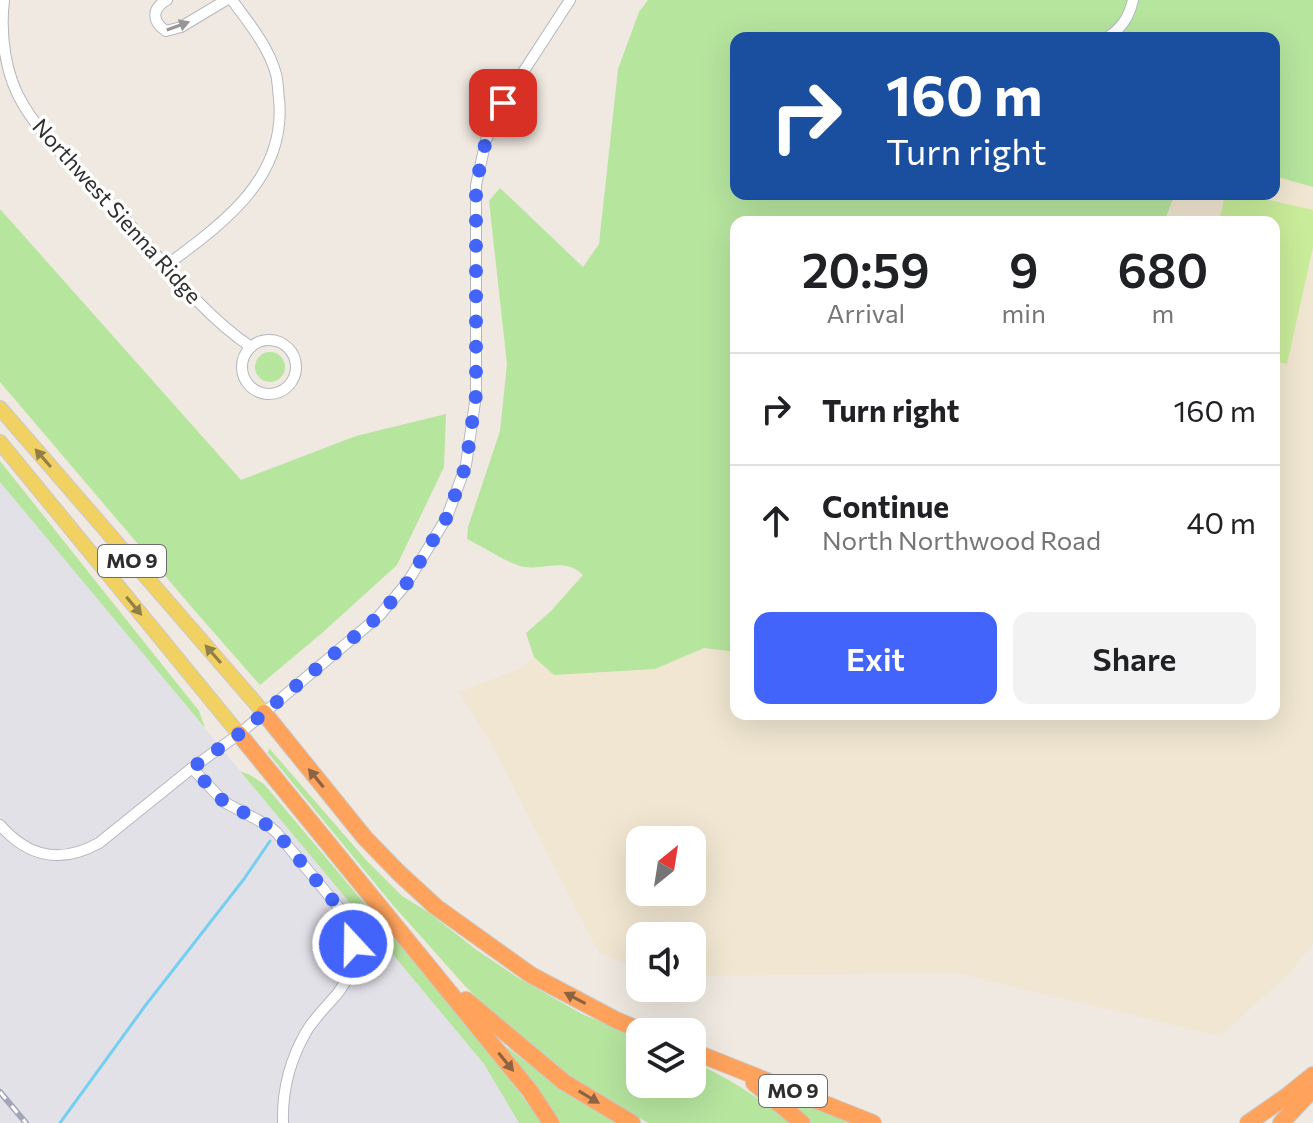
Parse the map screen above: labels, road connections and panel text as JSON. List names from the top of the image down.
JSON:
{
  "streets": {
    "highway": ["MO 9"],
    "street": ["Northwest Sienna Ridge"]
  },
  "north": "top right",
  "page": {
    "turn": ["160 m", "Turn right"],
    "eta": [
      "20:59",
      "Arrival",
      "9",
      "min",
      "680",
      "m"
    ],
    "list": [
      {
        "name": "Turn right",
        "value": "160 m"
      },
      {
        "name": "Continue",
        "note": "North Northwood Road",
        "value": "40 m"
      }
    ],
    "buttons": ["Exit", "Share"]
  }
}
